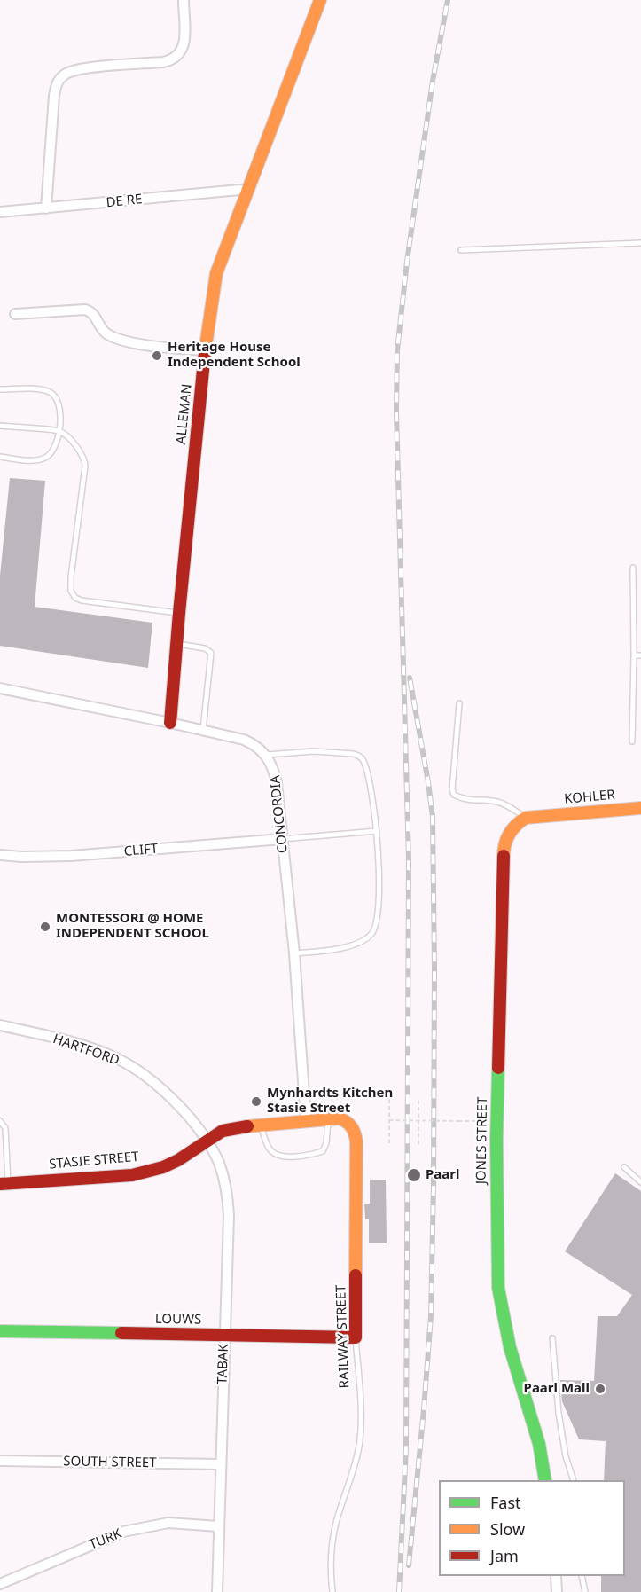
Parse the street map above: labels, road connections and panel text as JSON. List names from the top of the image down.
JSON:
{
  "streets": {
    "street": [
      "DE RE",
      "ALLEMAN",
      "KOHLER",
      "CONCORDIA",
      "CLIFT",
      "HARTFORD",
      "JONES STREET",
      "STASIE STREET",
      "LOUWS",
      "RAILWAY STREET",
      "TABAK",
      "SOUTH STREET",
      "TURK"
    ]
  },
  "crossings": [
    ["DE RE", "ALLEMAN"],
    ["KOHLER", "JONES STREET"],
    ["CONCORDIA", "CLIFT"],
    ["CONCORDIA", "STASIE STREET"],
    ["CONCORDIA", "RAILWAY STREET"],
    ["HARTFORD", "STASIE STREET"],
    ["HARTFORD", "TABAK"],
    ["STASIE STREET", "RAILWAY STREET"],
    ["STASIE STREET", "TABAK"],
    ["LOUWS", "RAILWAY STREET"],
    ["LOUWS", "TABAK"],
    ["TABAK", "SOUTH STREET"],
    ["TABAK", "TURK"]
  ],
  "places": [
    "Heritage House Independent School",
    "MONTESSORI @ HOME INDEPENDENT SCHOOL",
    "Mynhardts Kitchen Stasie Street",
    "Paarl",
    "Paarl Mall"
  ],
  "legend": ["Fast", "Slow", "Jam"]
}
